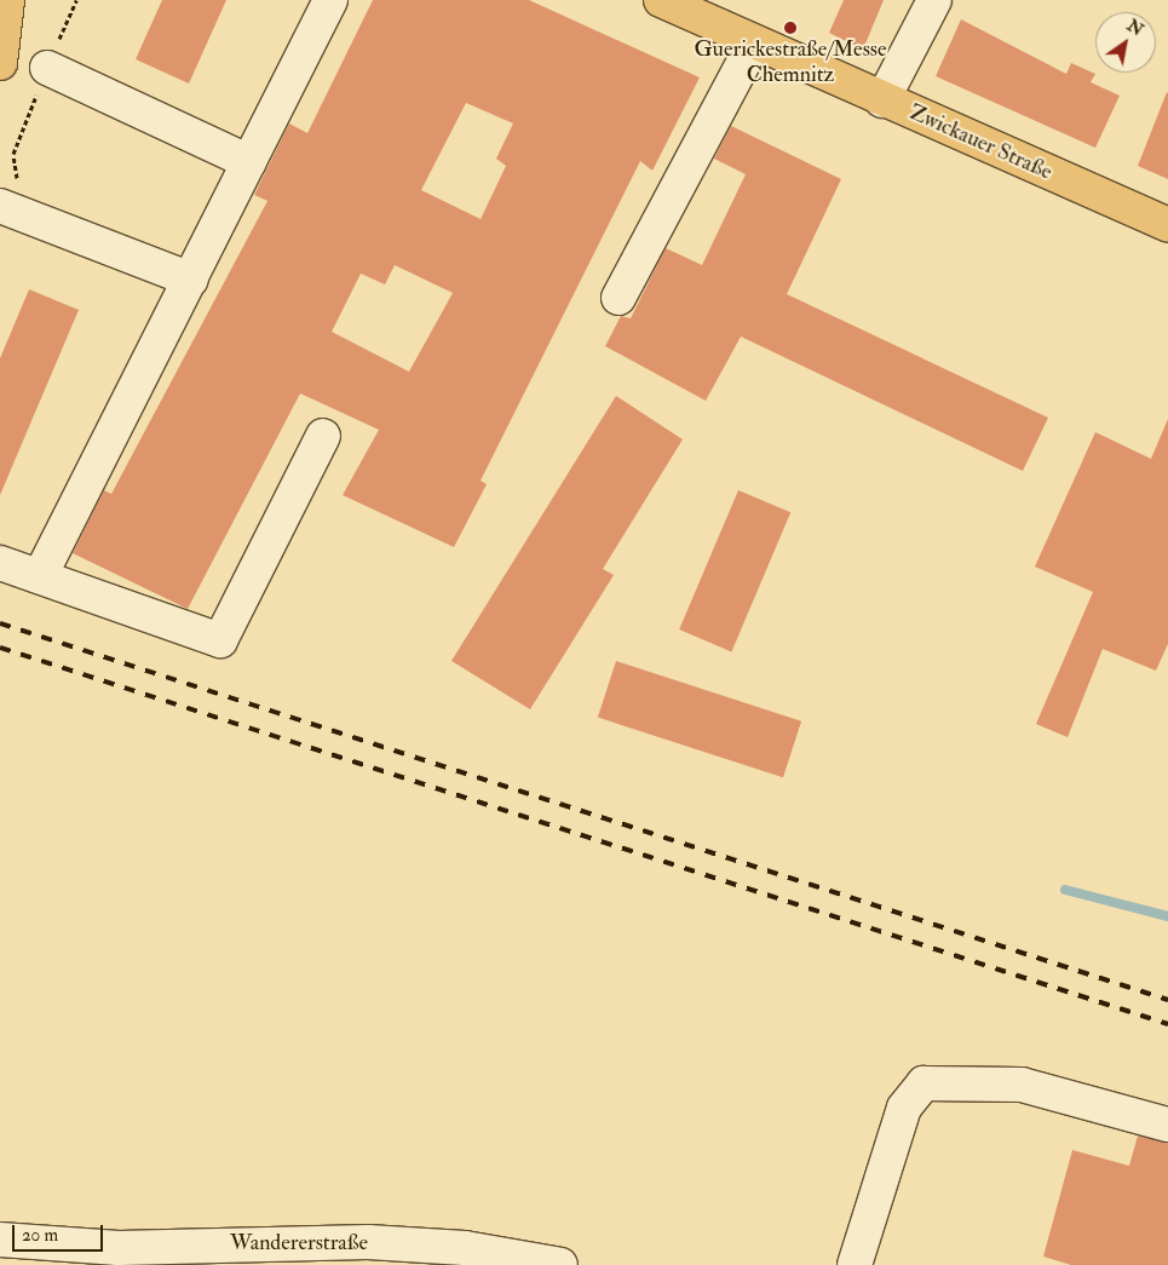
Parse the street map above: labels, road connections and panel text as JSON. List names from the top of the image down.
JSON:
{
  "streets": {
    "main road": ["Zwickauer Straße"],
    "street": ["Wandererstraße"]
  },
  "places": ["Guerickestraße/Messe Chemnitz"],
  "scale_bar": "20 m",
  "north": "top right"
}
